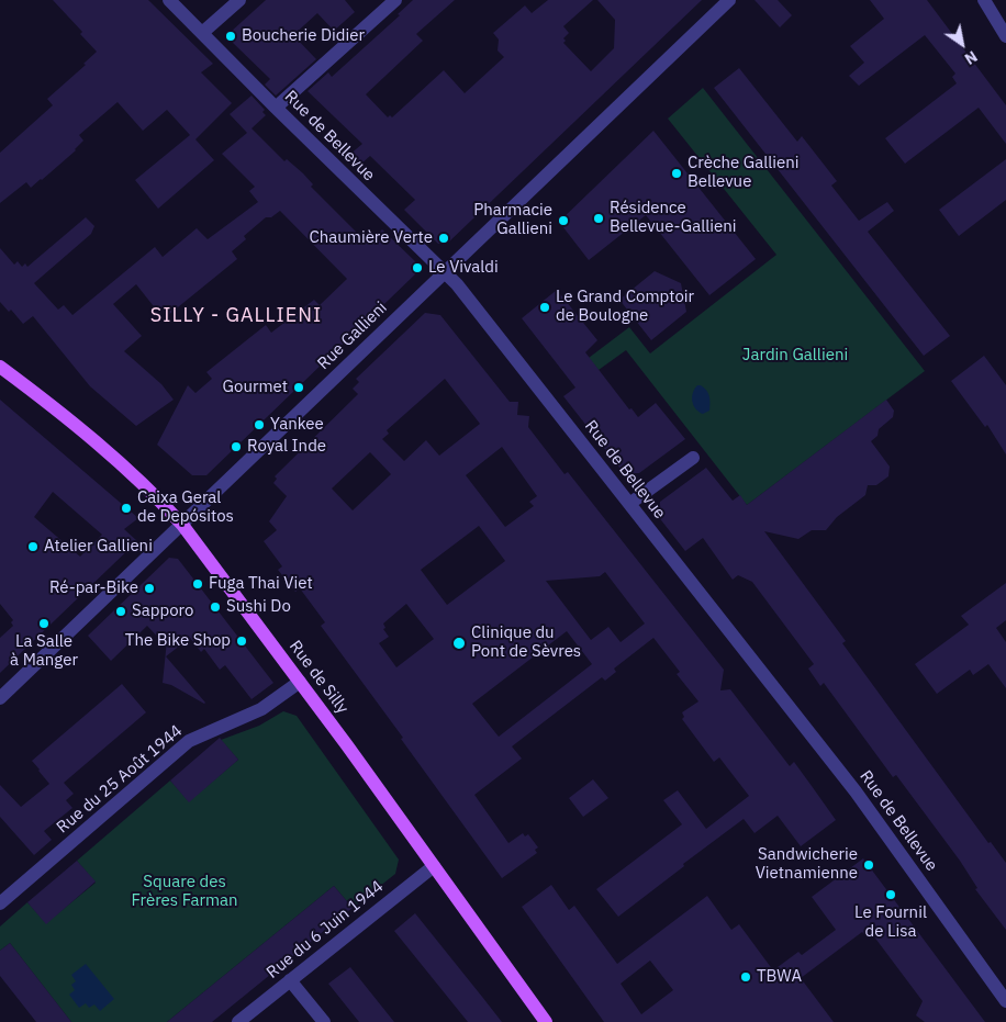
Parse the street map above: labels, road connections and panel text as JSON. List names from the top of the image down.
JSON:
{
  "streets": {
    "main road": ["Rue de Silly"],
    "street": [
      "Rue de Bellevue",
      "Rue Gallieni",
      "Rue du 25 Août 1944",
      "Rue du 6 Juin 1944"
    ]
  },
  "crossings": [
    ["Rue de Bellevue", "Rue Gallieni"],
    ["Rue Gallieni", "Rue de Silly"],
    ["Rue de Silly", "Rue du 25 Août 1944"],
    ["Rue de Silly", "Rue du 6 Juin 1944"]
  ],
  "districts": ["SILLY - GALLIENI"],
  "parks": ["Jardin Gallieni", "Square des Frères Farman"],
  "places": [
    "Boucherie Didier",
    "Crèche Gallieni Bellevue",
    "Résidence Bellevue-Gallieni",
    "Pharmacie Gallieni",
    "Chaumière Verte",
    "Le Vivaldi",
    "Le Grand Comptoir de Boulogne",
    "Gourmet",
    "Yankee",
    "Royal Inde",
    "Caixa Geral de Depósitos",
    "Atelier Gallieni",
    "Fuga Thai Viet",
    "Ré-par-Bike",
    "Sushi Do",
    "Sapporo",
    "La Salle à Manger",
    "The Bike Shop",
    "Clinique du Pont de Sèvres",
    "Sandwicherie Vietnamienne",
    "Le Fournil de Lisa",
    "TBWA"
  ],
  "north": "bottom right"
}
